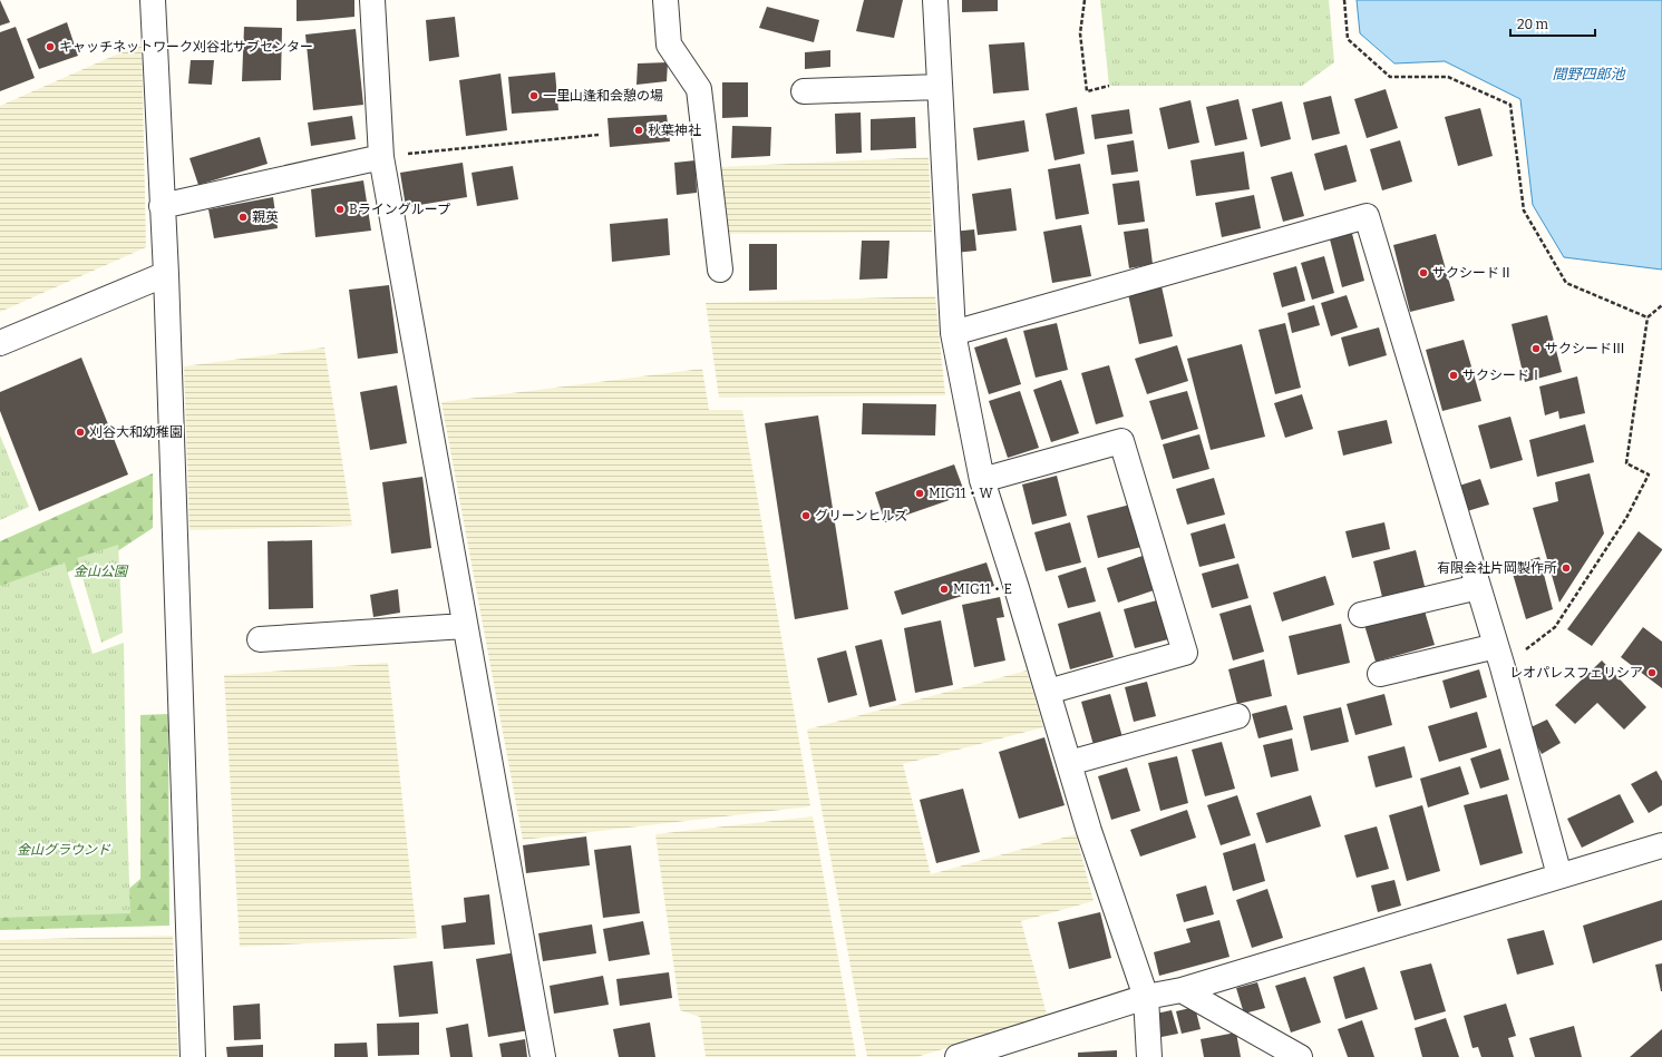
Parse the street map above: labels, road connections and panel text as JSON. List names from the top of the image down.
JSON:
{
  "water": ["間野四郎池"],
  "parks": ["金山公園", "金山グラウンド"],
  "places": [
    "キャッチネットワーク刈谷北サブセンター",
    "一里山逢和会憩の場",
    "秋葉神社",
    "Bライングループ",
    "親英",
    "サクシードⅡ",
    "サクシードⅢ",
    "サクシードⅠ",
    "刈谷大和幼稚園",
    "MIG11・W",
    "グリーンヒルズ",
    "有限会社片岡製作所",
    "MIG11・E",
    "レオパレスフェリシア"
  ],
  "scale_bar": "20 m"
}
